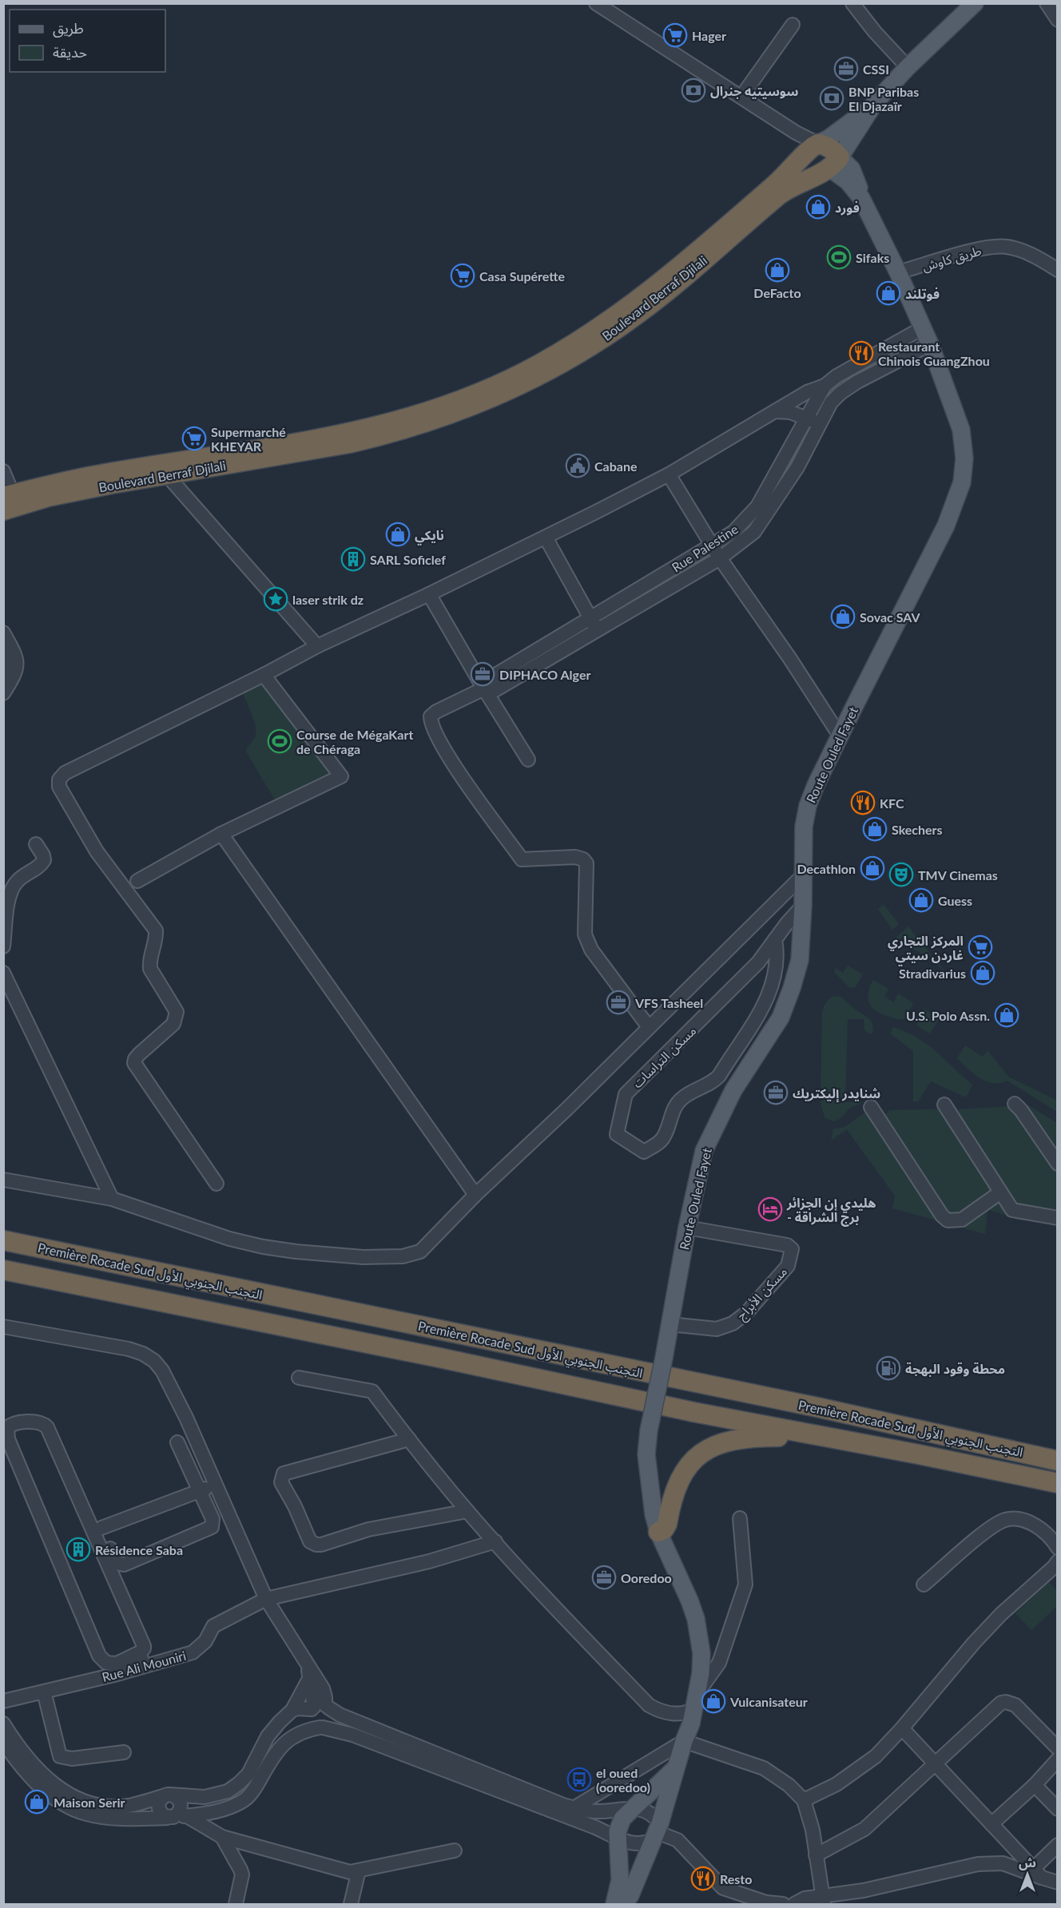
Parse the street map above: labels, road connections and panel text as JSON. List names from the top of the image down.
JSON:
{
  "streets": {
    "highway": ["Boulevard Berraf Djilali", "Première Rocade Sud التجنب الجنوبي الأول"],
    "main road": ["Route Ouled Fayet"],
    "street": [
      "طريق كاوش",
      "Rue Palestine",
      "مسكن التراسات",
      "مسكن الأبراج",
      "Rue Ali Mouniri"
    ]
  },
  "crossings": [
    ["طريق كاوش", "Route Ouled Fayet"],
    ["Boulevard Berraf Djilali", "Route Ouled Fayet"],
    ["Rue Palestine", "Route Ouled Fayet"],
    ["Route Ouled Fayet", "مسكن التراسات"],
    ["Route Ouled Fayet", "مسكن الأبراج"]
  ],
  "places": {
    "supermarket": [
      "Hager",
      "Casa Supérette",
      "Supermarché KHEYAR",
      "المركز التجاري غاردن سيتي"
    ],
    "office": [
      "CSSI",
      "DIPHACO Alger",
      "VFS Tasheel",
      "شنايدر إليكتريك",
      "Ooredoo"
    ],
    "bank": ["سوسيتيه جنرال", "BNP Paribas El Djazaïr"],
    "shop": [
      "فورد",
      "DeFacto",
      "فوتلند",
      "نايكي",
      "Sovac SAV",
      "Skechers",
      "Decathlon",
      "Guess",
      "Stradivarius",
      "U.S. Polo Assn.",
      "Vulcanisateur",
      "Maison Serir"
    ],
    "sports": ["Sifaks", "Course de MégaKart de Chéraga"],
    "restaurant": ["Restaurant Chinois GuangZhou", "KFC", "Resto"],
    "public building": ["Cabane"],
    "building": ["SARL Soficlef", "Résidence Saba"],
    "place": ["laser strik dz"],
    "theatre": ["TMV Cinemas"],
    "hotel": ["هليدي إن الجزائر - برج الشراقة"],
    "fuel station": ["محطة وقود البهجة"],
    "bus stop": ["el oued (ooredoo)"]
  },
  "legend": ["طريق", "حديقة"],
  "north": "top"
}
